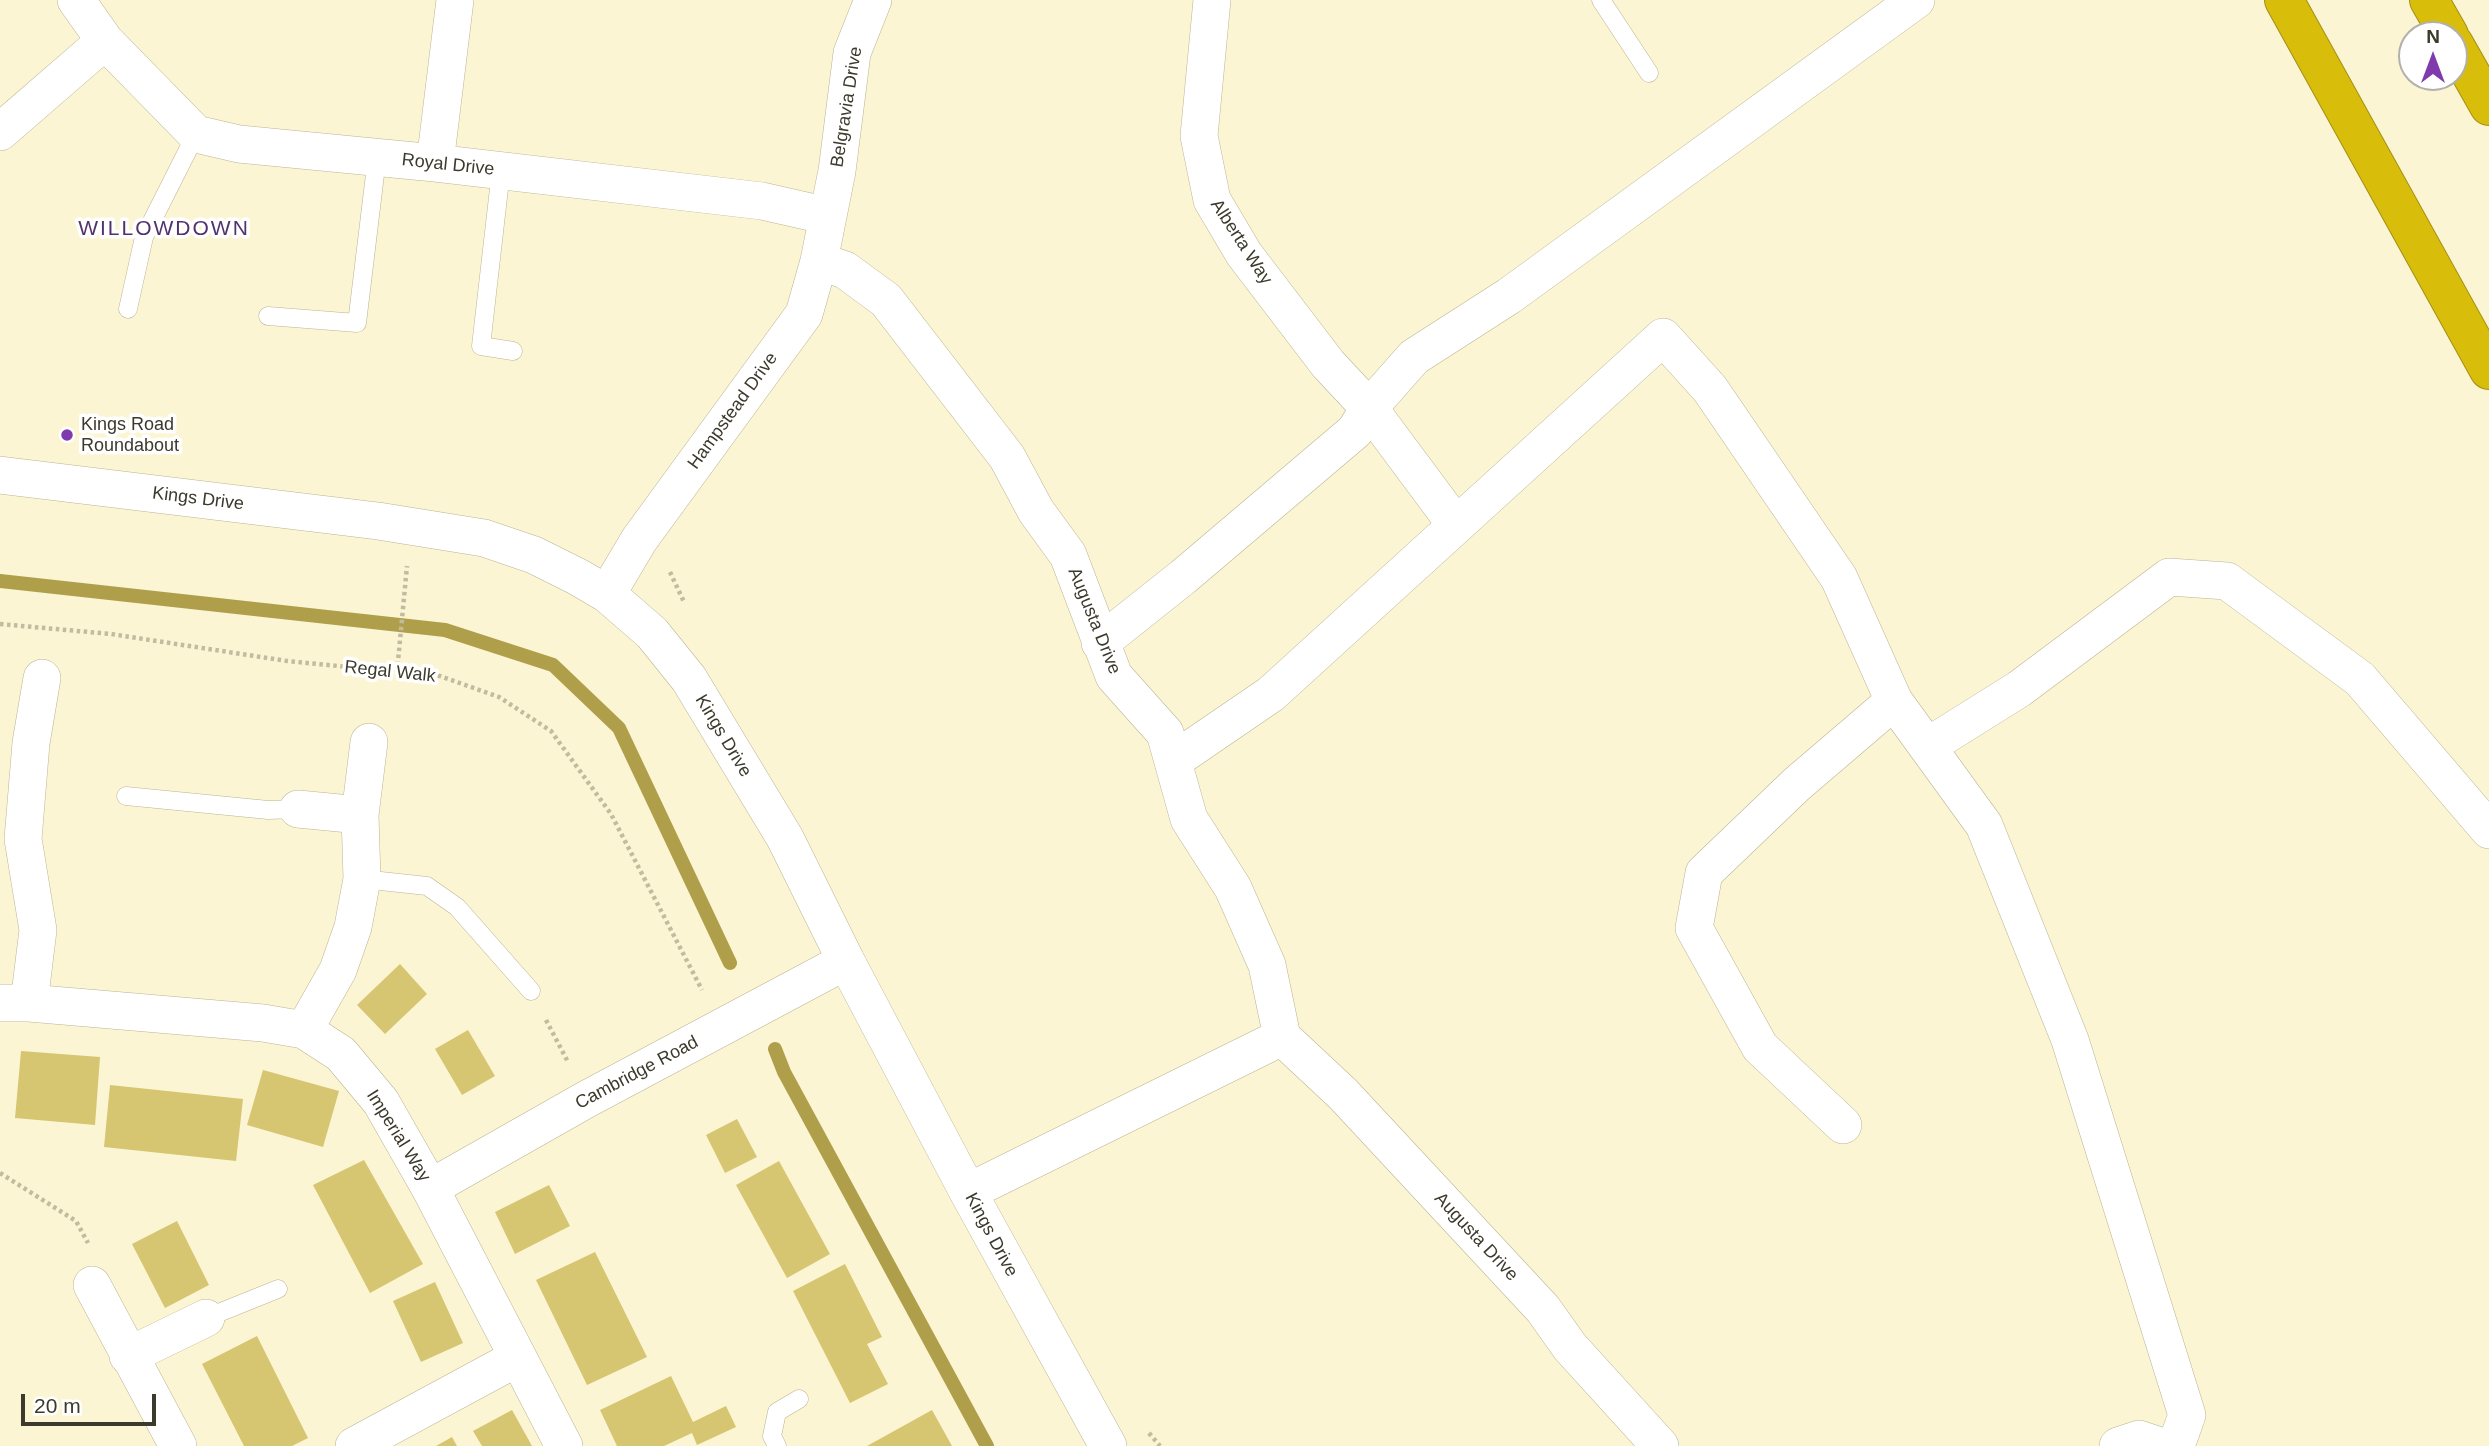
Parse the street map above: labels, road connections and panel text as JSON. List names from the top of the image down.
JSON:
{
  "streets": {
    "street": [
      "Belgravia Drive",
      "Royal Drive",
      "Alberta Way",
      "Hampstead Drive",
      "Kings Drive",
      "Augusta Drive",
      "Cambridge Road",
      "Imperial Way"
    ],
    "path": ["Regal Walk"]
  },
  "crossings": [
    ["Belgravia Drive", "Royal Drive"],
    ["Belgravia Drive", "Hampstead Drive"],
    ["Royal Drive", "Hampstead Drive"],
    ["Hampstead Drive", "Kings Drive"],
    ["Hampstead Drive", "Augusta Drive"],
    ["Kings Drive", "Cambridge Road"],
    ["Regal Walk", "Cambridge Road"],
    ["Cambridge Road", "Imperial Way"]
  ],
  "districts": ["WILLOWDOWN"],
  "places": ["Kings Road Roundabout"],
  "scale_bar": "20 m",
  "north": "top"
}
